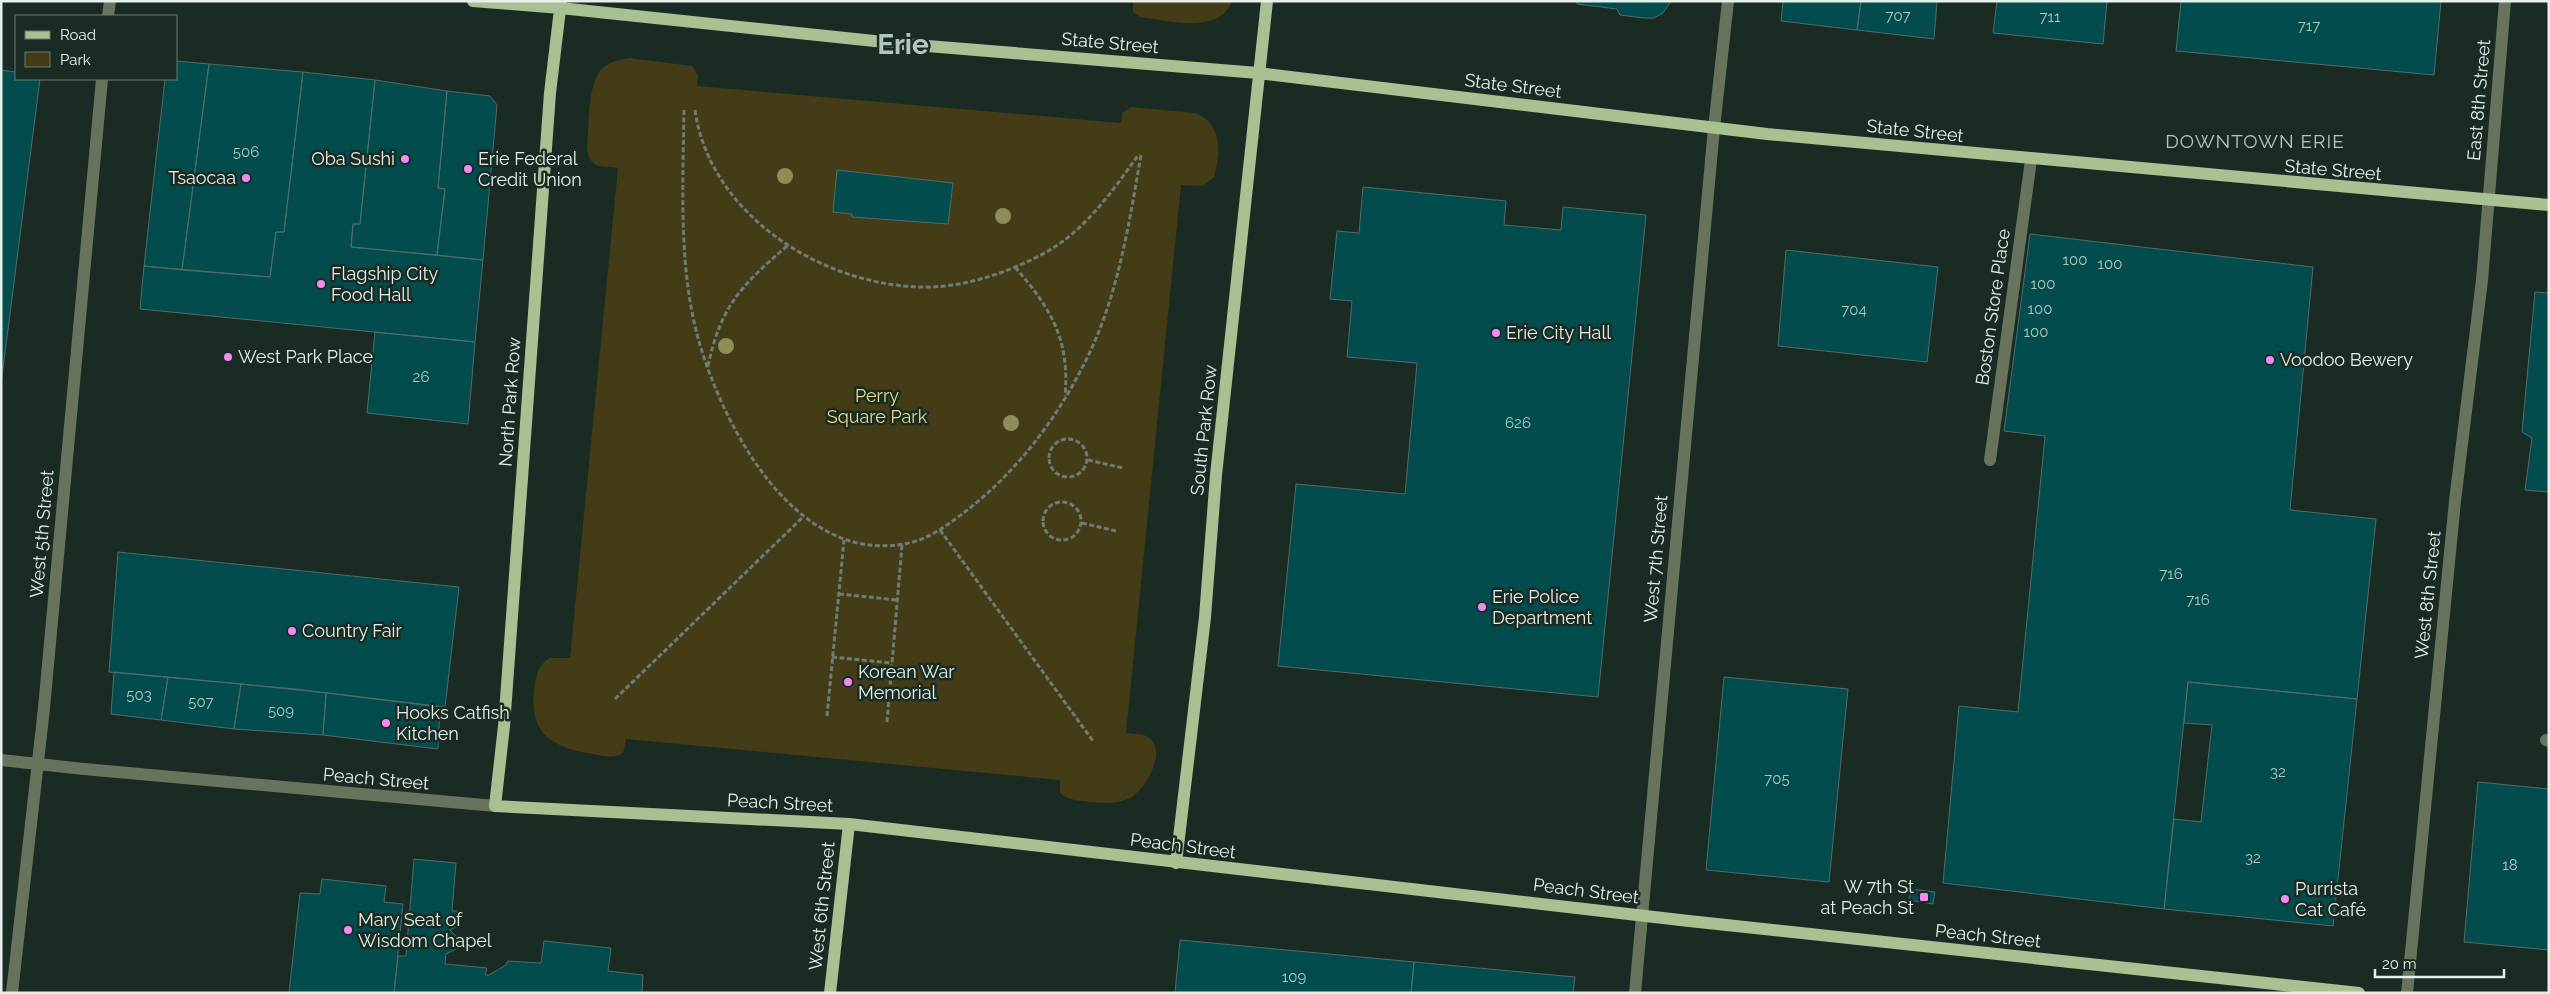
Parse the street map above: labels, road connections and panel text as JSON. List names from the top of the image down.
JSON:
{
  "streets": {
    "main road": [
      "State Street",
      "North Park Row",
      "South Park Row",
      "Peach Street",
      "West 6th Street"
    ],
    "street": [
      "East 8th Street",
      "Boston Store Place",
      "West 5th Street",
      "West 7th Street",
      "West 8th Street"
    ]
  },
  "crossings": [
    ["State Street", "East 8th Street"],
    ["State Street", "Boston Store Place"],
    ["State Street", "North Park Row"],
    ["State Street", "South Park Row"],
    ["State Street", "West 7th Street"],
    ["State Street", "West 8th Street"],
    ["East 8th Street", "West 8th Street"],
    ["North Park Row", "Peach Street"],
    ["South Park Row", "Peach Street"],
    ["West 5th Street", "Peach Street"],
    ["West 7th Street", "Peach Street"],
    ["Peach Street", "West 6th Street"]
  ],
  "districts": ["Erie", "DOWNTOWN ERIE"],
  "parks": ["Perry Square Park"],
  "places": {
    "other": [
      "Oba Sushi",
      "Erie Federal Credit Union",
      "Tsaocaa",
      "Flagship City Food Hall",
      "Erie City Hall",
      "West Park Place",
      "Voodoo Bewery",
      "Erie Police Department",
      "Country Fair",
      "Korean War Memorial",
      "Hooks Catfish Kitchen",
      "Purrista Cat Café",
      "Mary Seat of Wisdom Chapel"
    ],
    "transit": ["W 7th St at Peach St"]
  },
  "house_numbers": [
    "707",
    "711",
    "717",
    "506",
    "100",
    "100",
    "100",
    "100",
    "704",
    "100",
    "26",
    "626",
    "716",
    "716",
    "503",
    "507",
    "509",
    "32",
    "705",
    "32",
    "18",
    "109"
  ],
  "legend": ["Road", "Park"],
  "scale_bar": "20 m"
}
